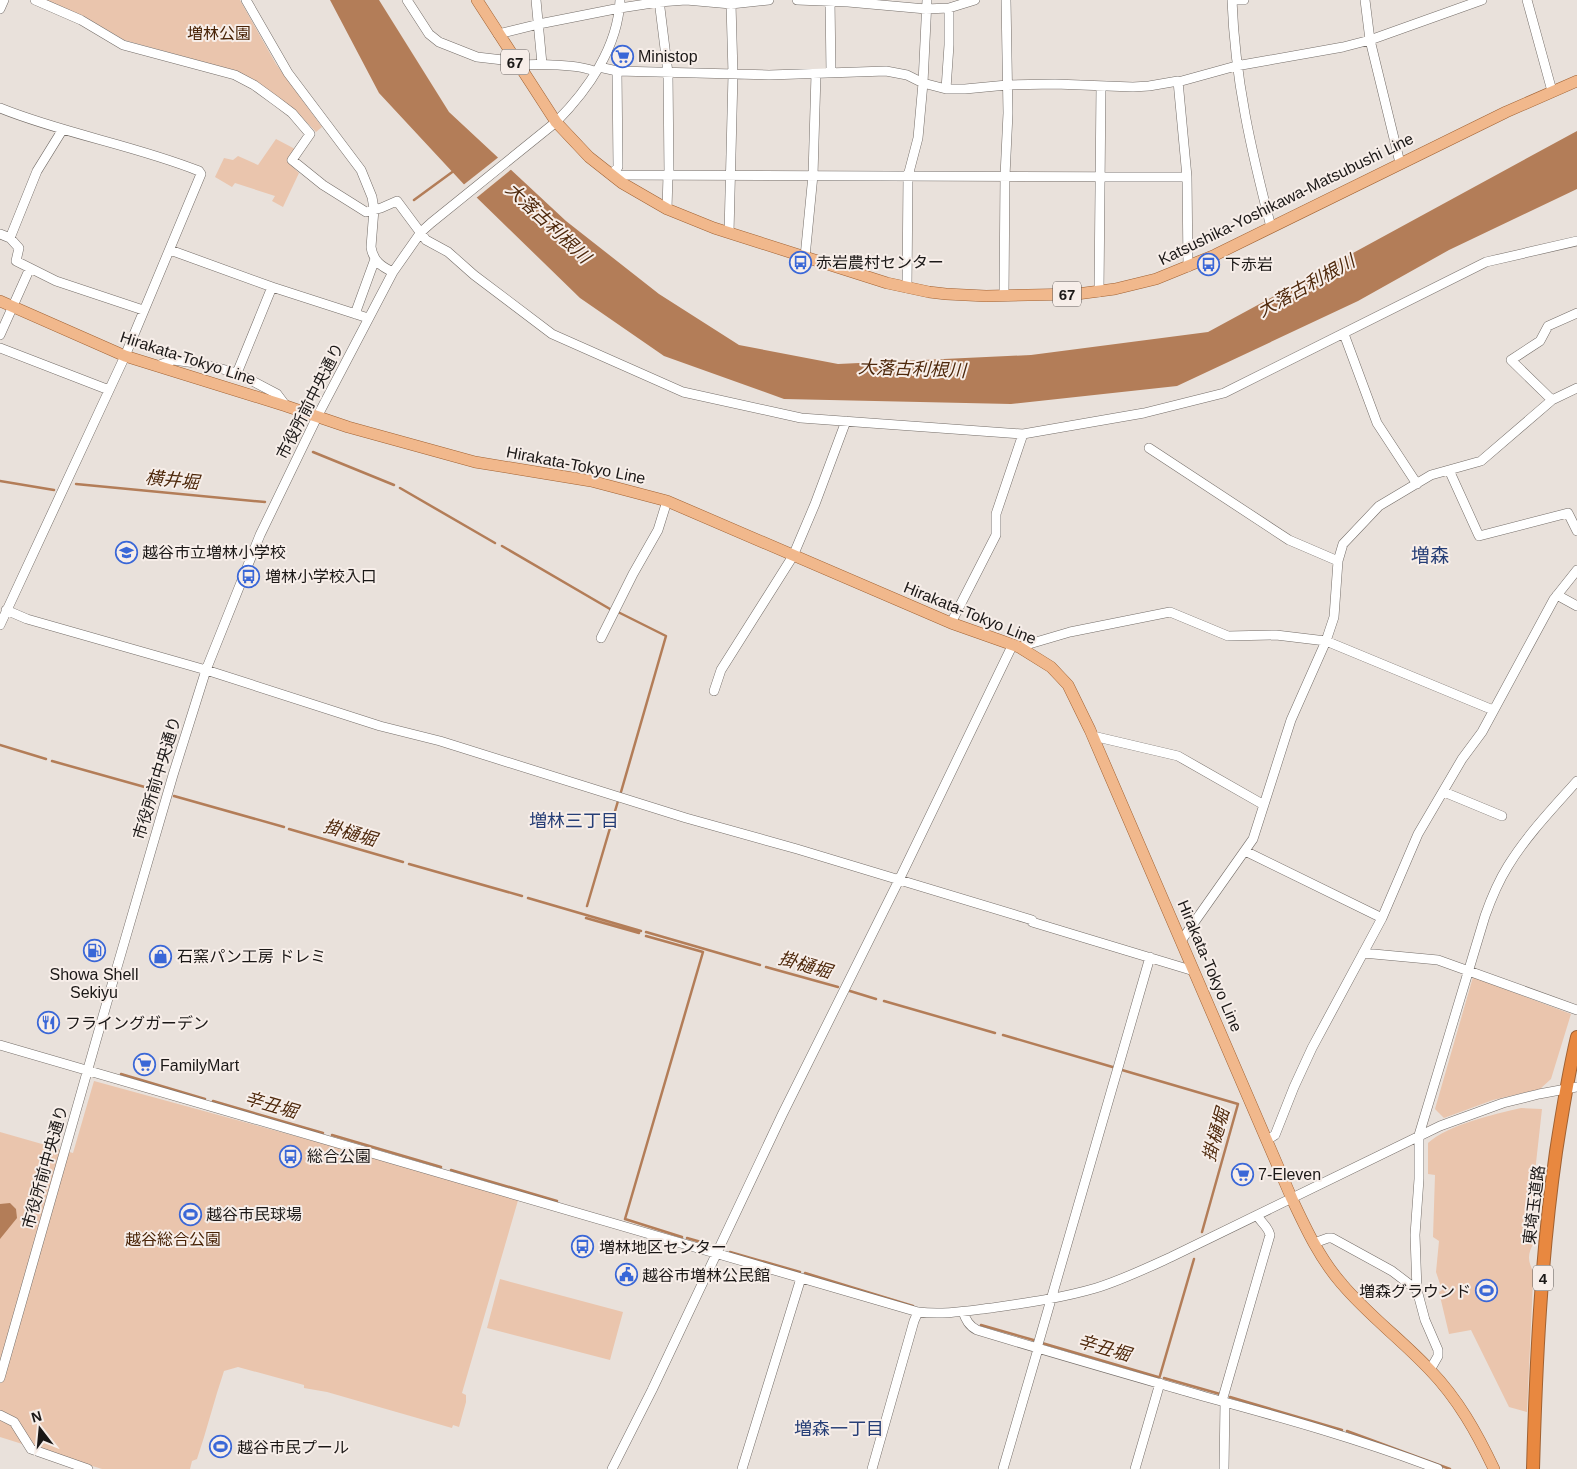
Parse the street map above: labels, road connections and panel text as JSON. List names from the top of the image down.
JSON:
{
  "streets": {
    "highway": ["東埼玉道路", "4"],
    "main road": ["67", "Katsushika-Yoshikawa-Matsubushi Line", "Hirakata-Tokyo Line"],
    "street": ["市役所前中央通り"]
  },
  "crossings": [
    ["Katsushika-Yoshikawa-Matsubushi Line", "市役所前中央通り"],
    ["Hirakata-Tokyo Line", "市役所前中央通り"]
  ],
  "districts": ["増森", "増林三丁目", "増森一丁目"],
  "water": [
    "大落古利根川",
    "横井堀",
    "掛樋堀",
    "辛丑堀"
  ],
  "parks": ["増林公園", "越谷総合公園"],
  "places": {
    "supermarket": ["Ministop", "FamilyMart", "7-Eleven"],
    "bus stop": [
      "赤岩農村センター",
      "下赤岩",
      "増林小学校入口",
      "総合公園",
      "増林地区センター"
    ],
    "school or university": ["越谷市立増林小学校"],
    "fuel station": ["Showa Shell Sekiyu"],
    "shop": ["石窯パン工房 ドレミ"],
    "restaurant": ["フライングガーデン"],
    "sports": ["越谷市民球場", "増森グラウンド", "越谷市民プール"],
    "public building": ["越谷市増林公民館"]
  },
  "north": "top"
}
